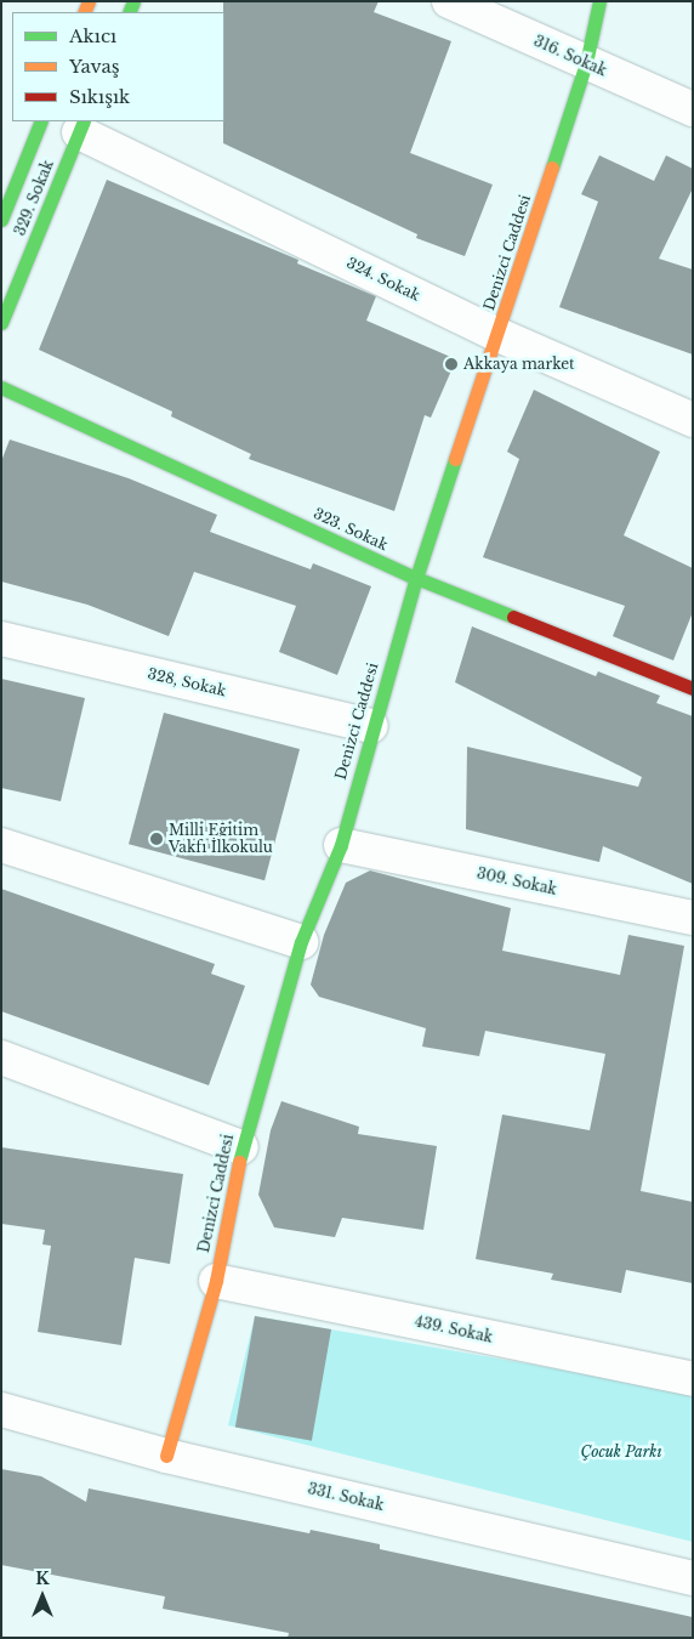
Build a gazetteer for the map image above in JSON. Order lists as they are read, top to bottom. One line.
{"streets":{"street":["316. Sokak","329. Sokak","Denizci Caddesi","324. Sokak","323. Sokak","328, Sokak","309. Sokak","439. Sokak","331. Sokak"]},"crossings":[["316. Sokak","Denizci Caddesi"],["329. Sokak","324. Sokak"],["Denizci Caddesi","324. Sokak"],["Denizci Caddesi","323. Sokak"],["Denizci Caddesi","328, Sokak"],["Denizci Caddesi","309. Sokak"],["Denizci Caddesi","439. Sokak"],["Denizci Caddesi","331. Sokak"]],"parks":["Çocuk Parkı"],"places":["Akkaya market","Milli Eğitim Vakfı İlkokulu"],"legend":["Akıcı","Yavaş","Sıkışık"],"north":"top"}
